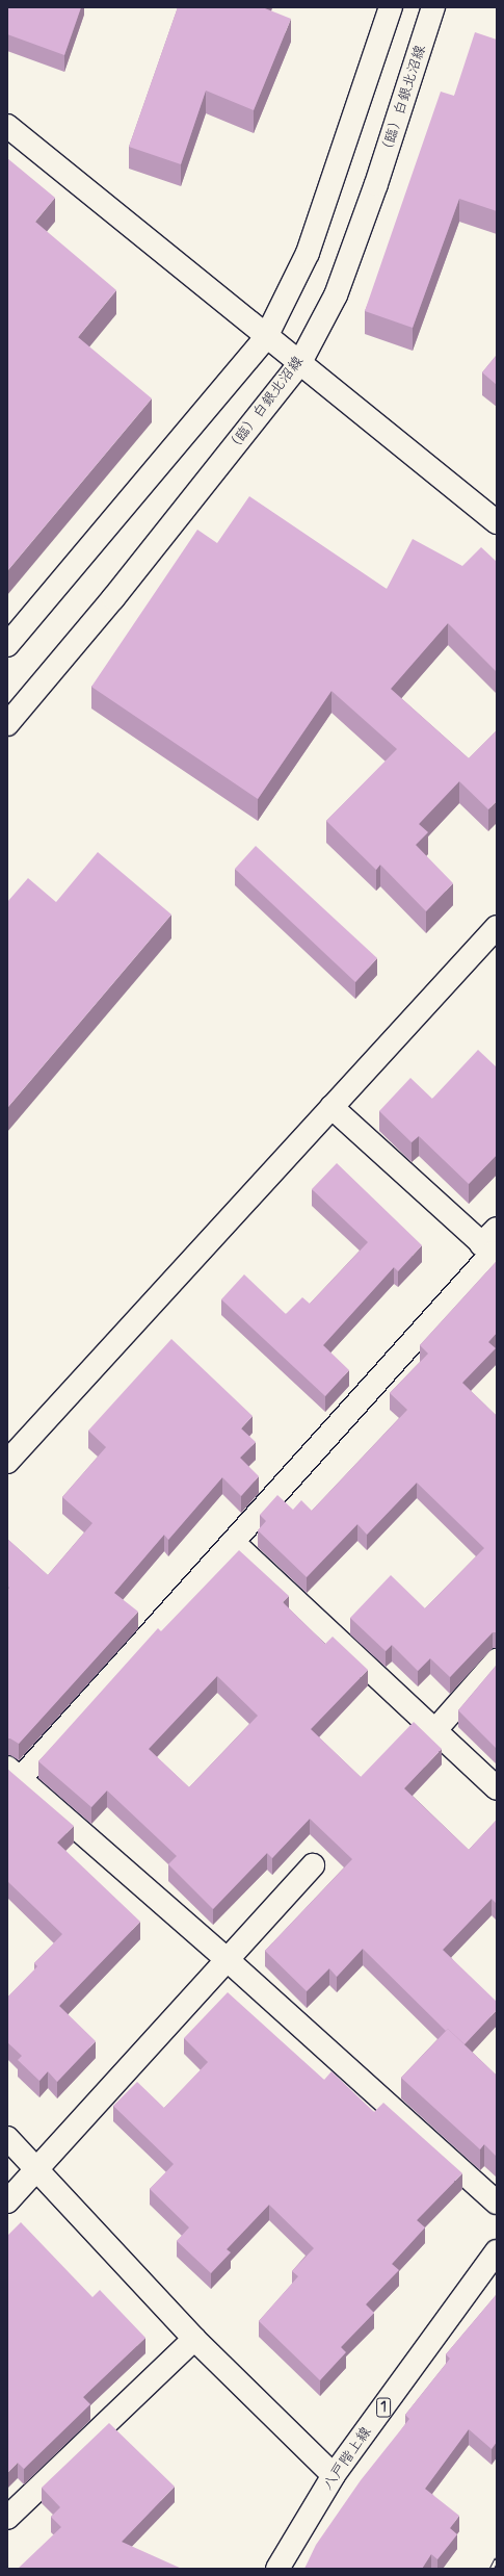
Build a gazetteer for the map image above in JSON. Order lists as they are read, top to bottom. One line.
{"streets":{"street":["（臨）白銀北沼線","1","八戸階上線"]}}
